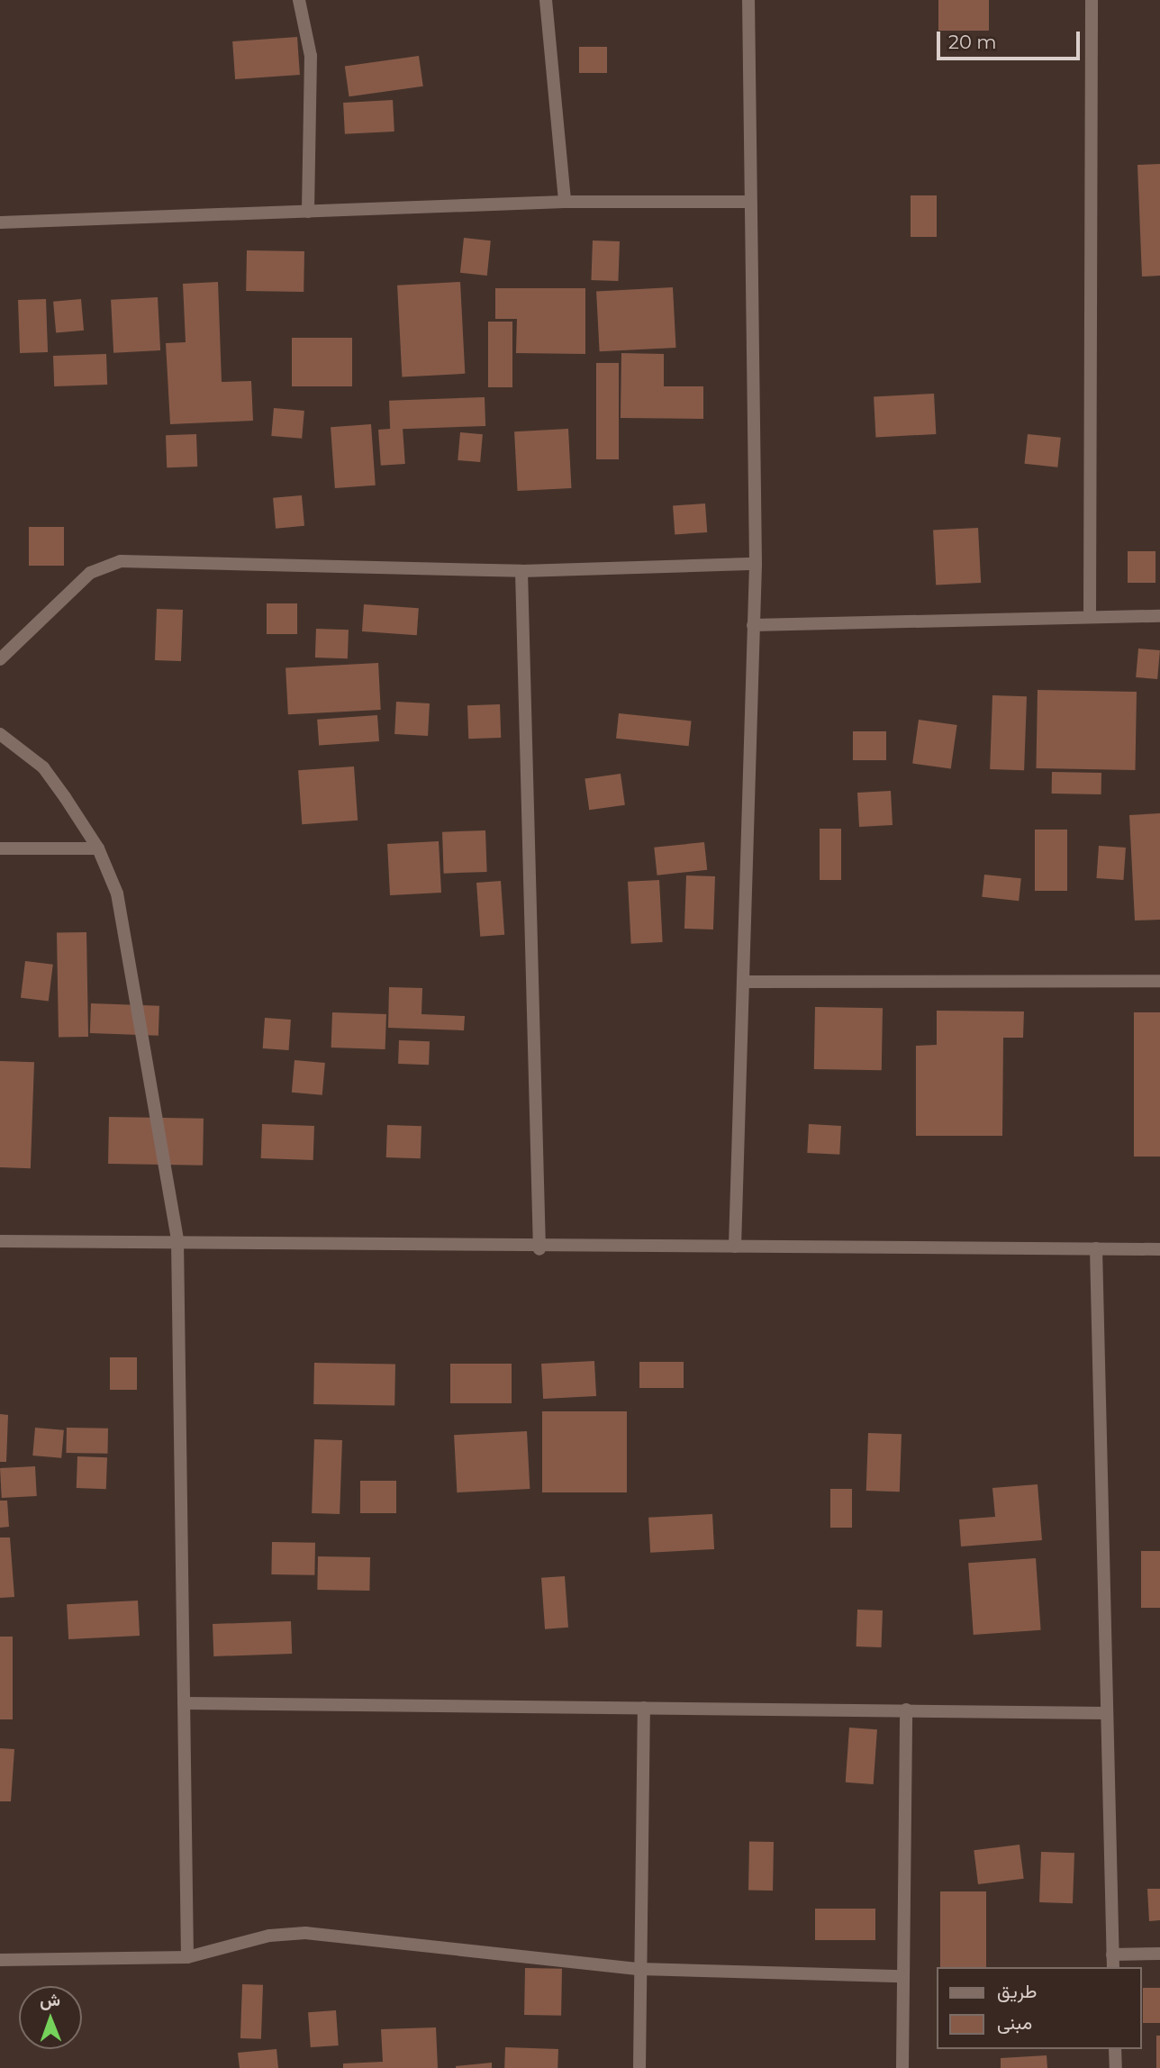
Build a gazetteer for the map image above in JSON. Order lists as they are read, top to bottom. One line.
{"legend":["طريق","مبنى"],"scale_bar":"20 m","north":"top"}
